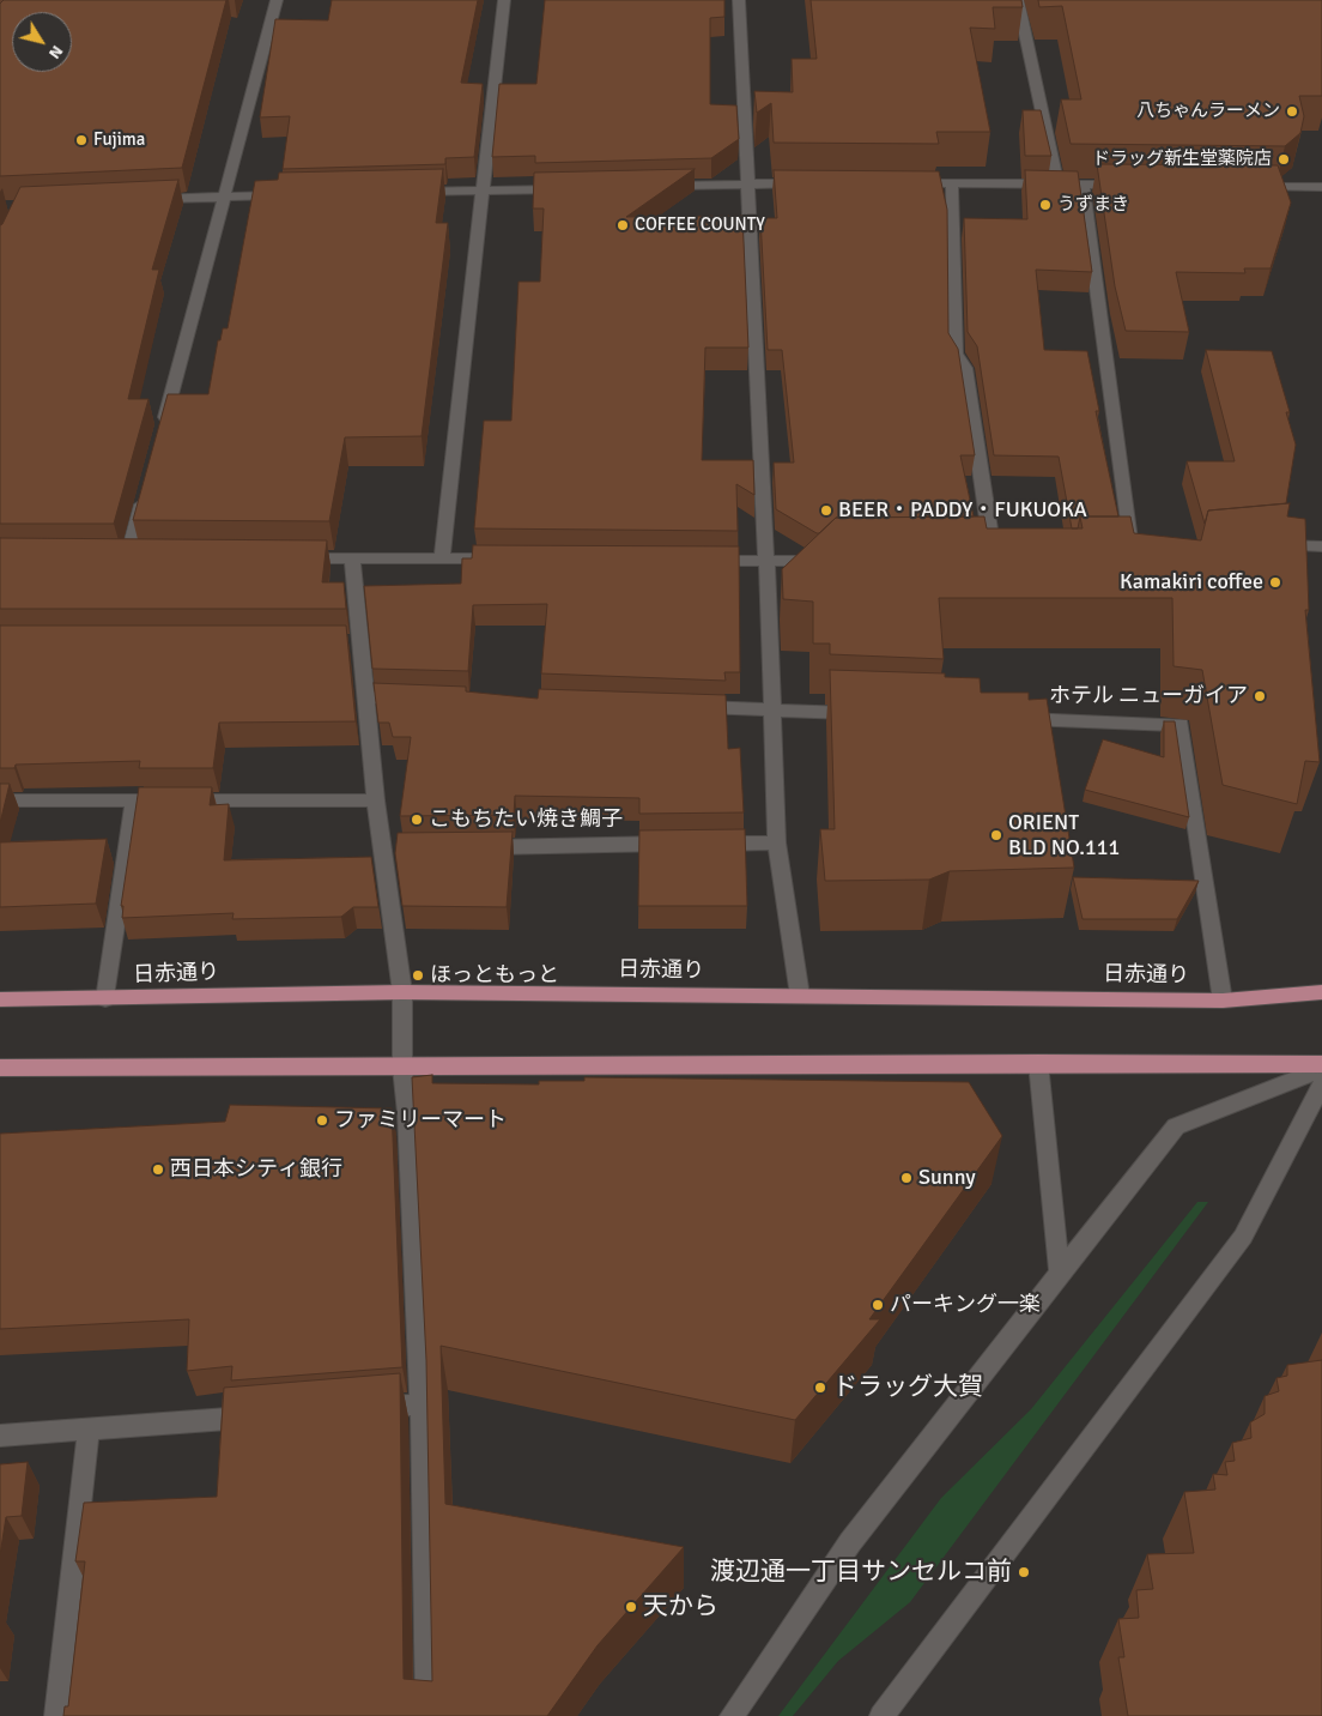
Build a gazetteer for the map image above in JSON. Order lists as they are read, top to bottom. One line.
{"streets":{"main road":["日赤通り"]},"places":["八ちゃんラーメン","Fujima","ドラッグ新生堂薬院店","うずまき","COFFEE COUNTY","BEER・PADDY・FUKUOKA","Kamakiri coffee","ホテル ニューガイア","こもちたい焼き鯛子","ORIENT BLD NO.111","ほっともっと","ファミリーマート","西日本シティ銀行","Sunny","パーキング一楽","ドラッグ大賀","渡辺通一丁目サンセルコ前","天から"],"north":"bottom right"}
